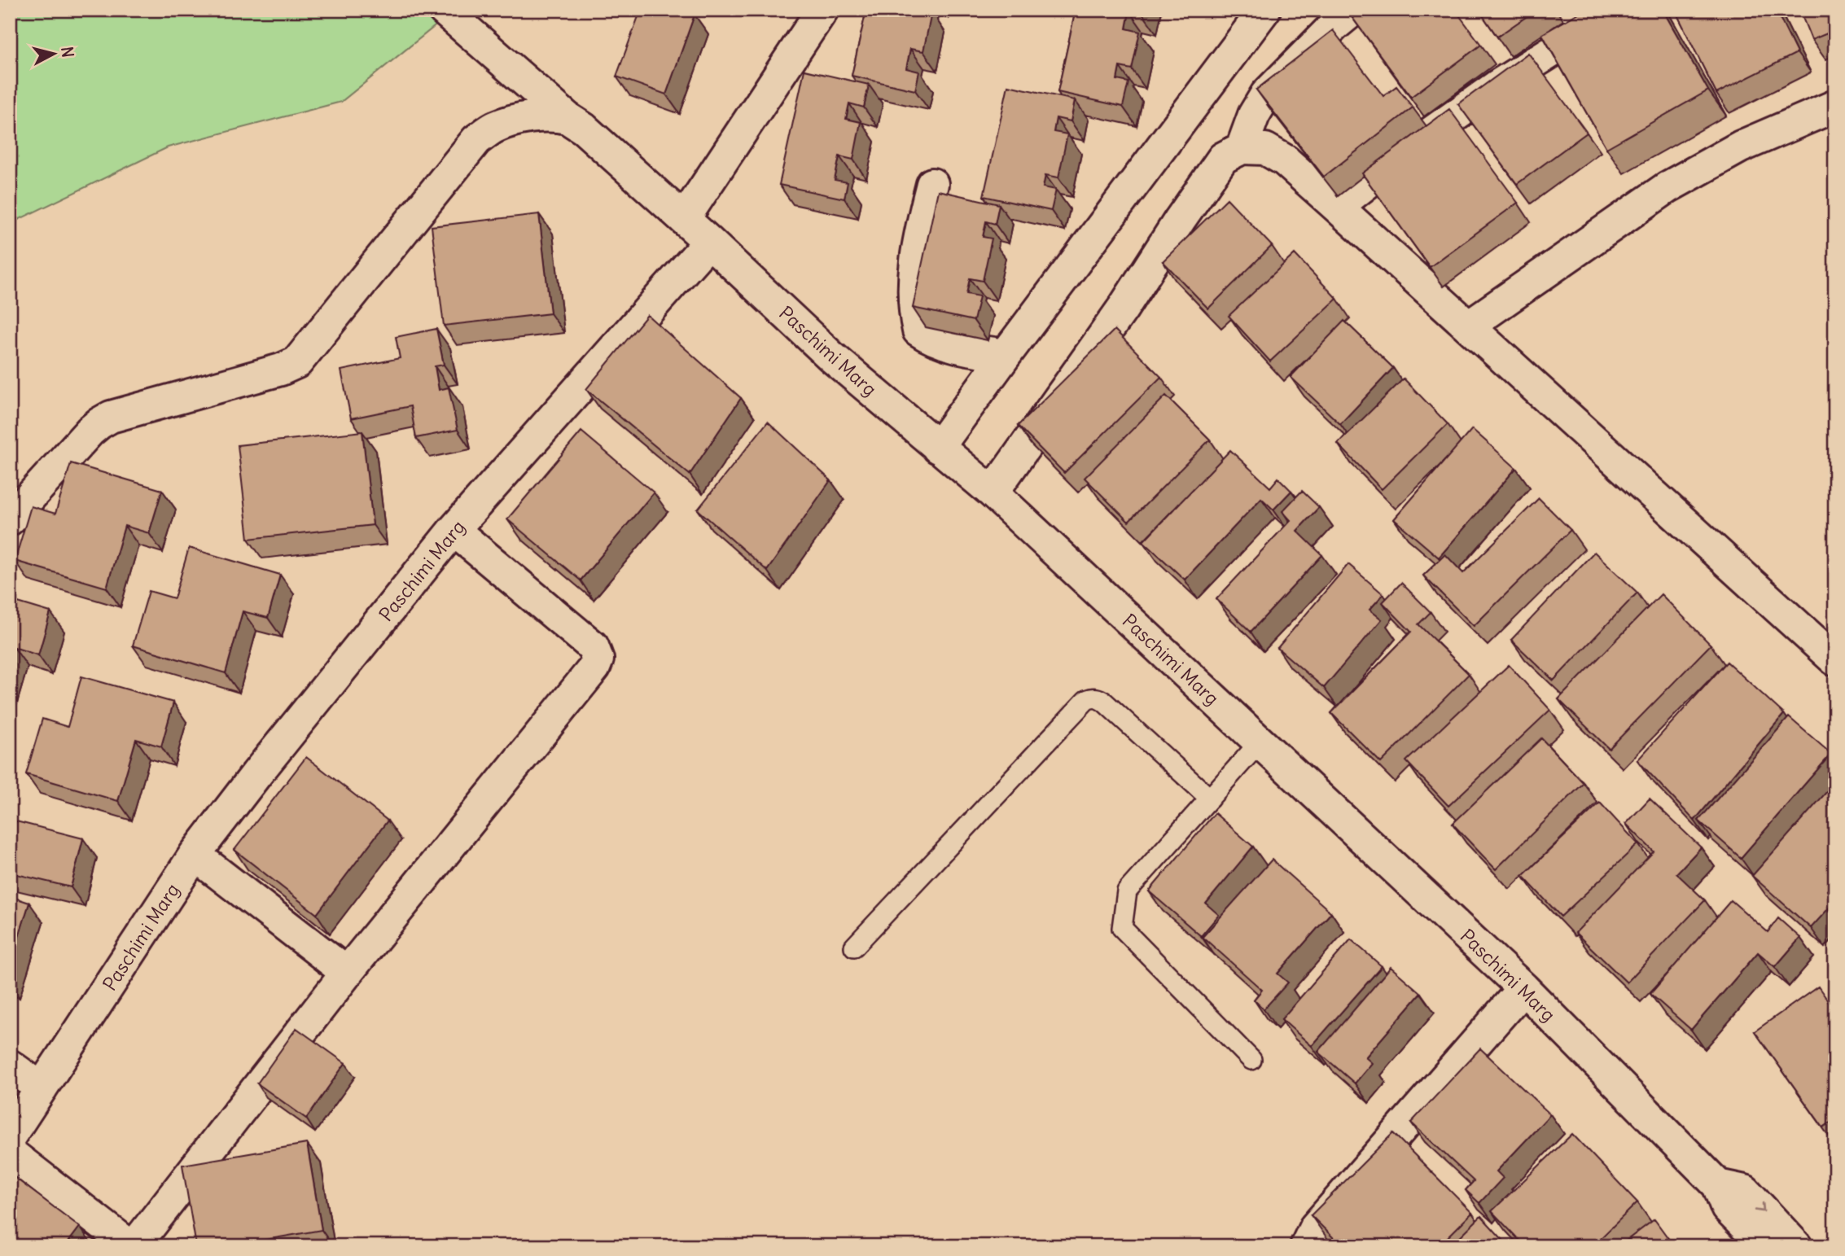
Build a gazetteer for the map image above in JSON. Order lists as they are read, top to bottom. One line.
{"streets":{"street":["Paschimi Marg"]},"north":"right"}
